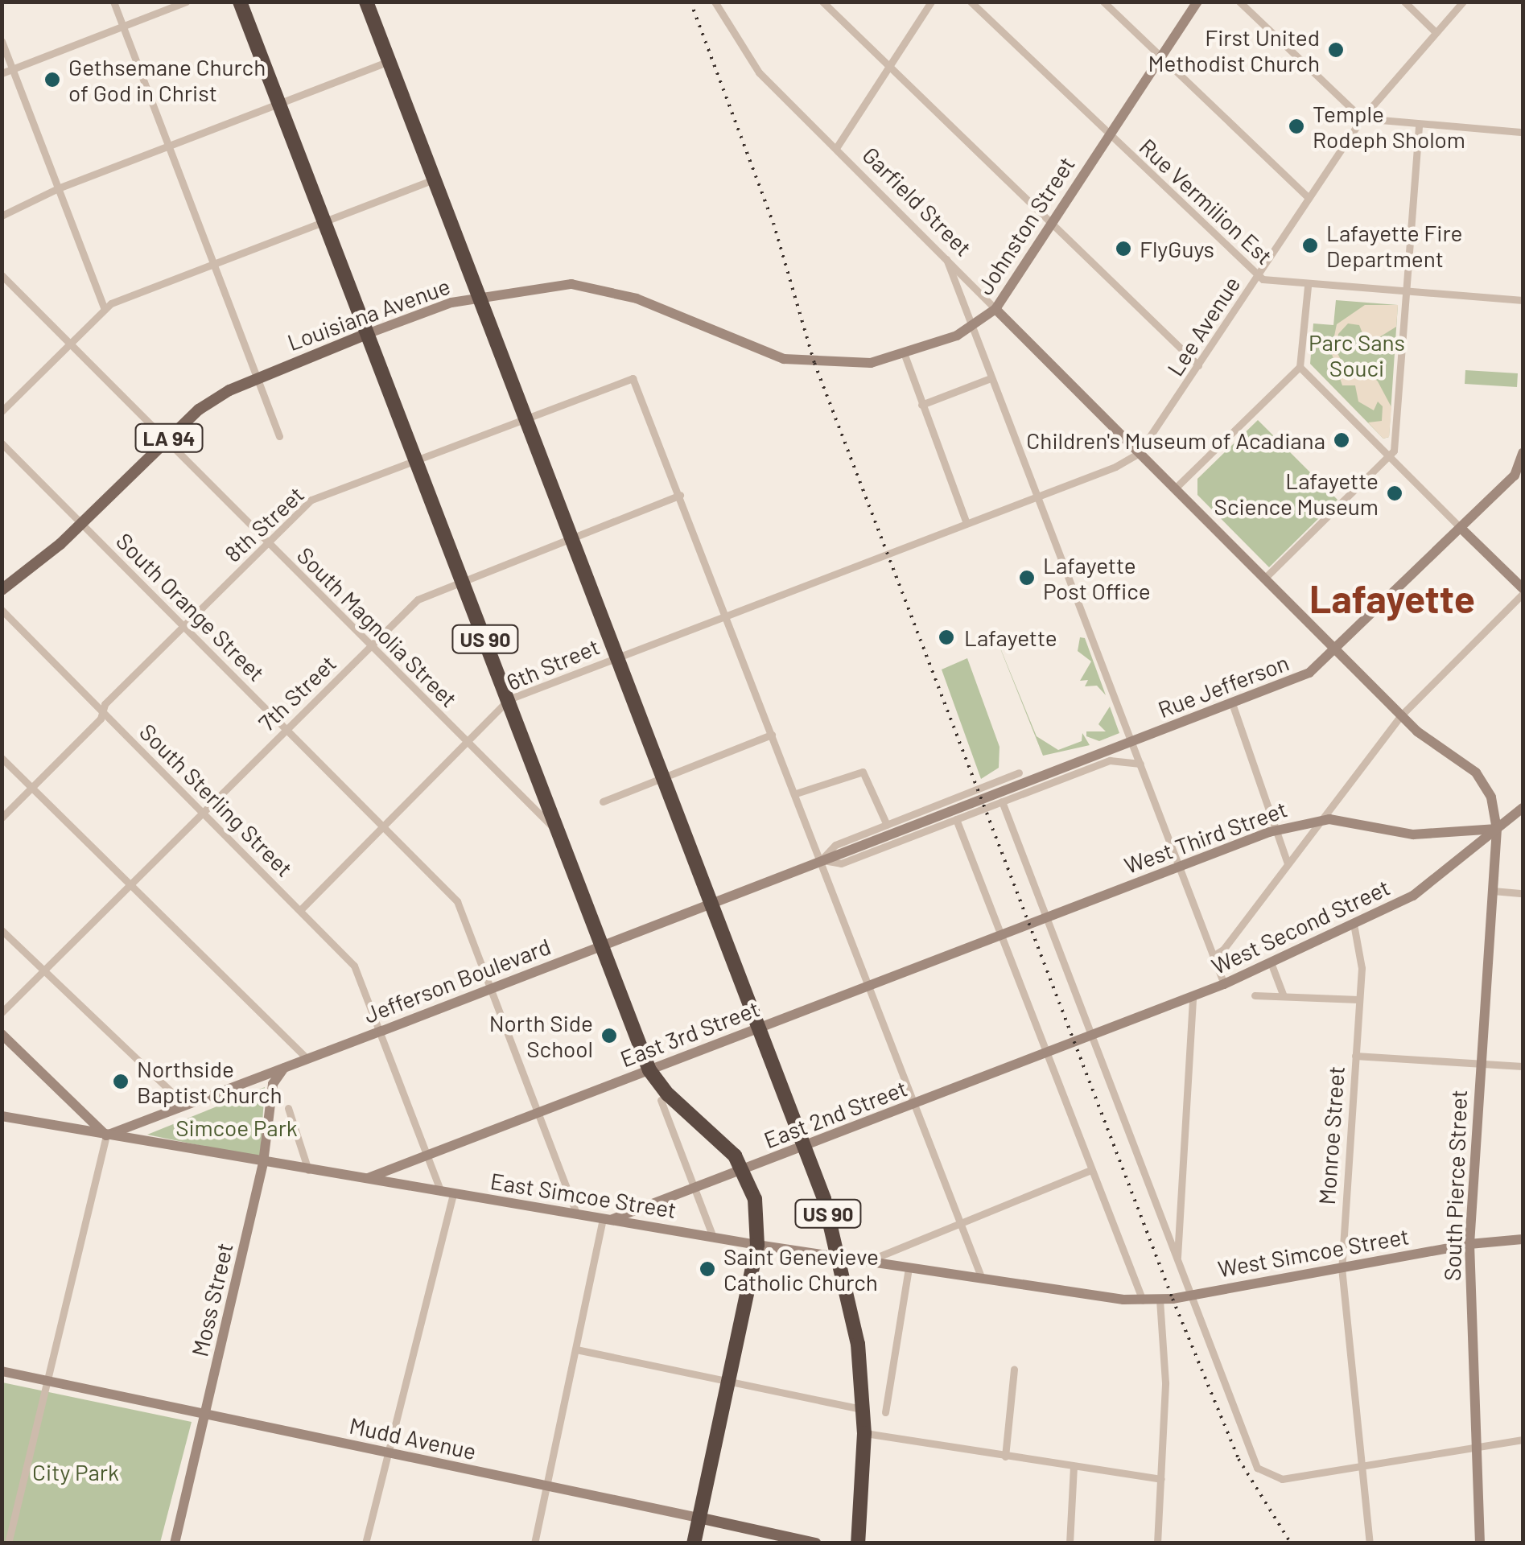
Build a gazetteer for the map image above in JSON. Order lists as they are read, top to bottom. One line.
{"streets":{"highway":["US 90"],"main road":["Louisiana Avenue","LA 94","Mudd Avenue"],"street":["Garfield Street","Rue Vermilion Est","Johnston Street","Lee Avenue","8th Street","South Orange Street","South Magnolia Street","6th Street","Rue Jefferson","7th Street","South Sterling Street","West Third Street","West Second Street","Jefferson Boulevard","East 3rd Street","East 2nd Street","Monroe Street","South Pierce Street","East Simcoe Street","West Simcoe Street","Moss Street"]},"crossings":[["Garfield Street","Johnston Street"],["Garfield Street","Lee Avenue"],["Garfield Street","Rue Jefferson"],["Garfield Street","West Third Street"],["Garfield Street","West Second Street"],["Garfield Street","South Pierce Street"],["Rue Vermilion Est","Johnston Street"],["Rue Vermilion Est","Lee Avenue"],["Johnston Street","Louisiana Avenue"],["Louisiana Avenue","South Orange Street"],["Louisiana Avenue","South Magnolia Street"],["Louisiana Avenue","US 90"],["8th Street","South Orange Street"],["8th Street","South Magnolia Street"],["8th Street","US 90"],["8th Street","7th Street"],["8th Street","South Sterling Street"],["South Orange Street","6th Street"],["South Orange Street","7th Street"],["South Orange Street","Jefferson Boulevard"],["South Orange Street","East 3rd Street"],["South Orange Street","East Simcoe Street"],["South Magnolia Street","US 90"],["South Magnolia Street","6th Street"],["South Magnolia Street","7th Street"],["US 90","6th Street"],["US 90","7th Street"],["US 90","Jefferson Boulevard"],["US 90","East 3rd Street"],["US 90","East 2nd Street"],["US 90","East Simcoe Street"],["US 90","Mudd Avenue"],["6th Street","South Sterling Street"],["Rue Jefferson","Jefferson Boulevard"],["7th Street","South Sterling Street"],["South Sterling Street","Jefferson Boulevard"],["South Sterling Street","East 3rd Street"],["South Sterling Street","East Simcoe Street"],["West Third Street","West Second Street"],["West Third Street","East 3rd Street"],["West Third Street","South Pierce Street"],["West Second Street","East 2nd Street"],["West Second Street","Monroe Street"],["West Second Street","South Pierce Street"],["Jefferson Boulevard","East Simcoe Street"],["Jefferson Boulevard","Moss Street"],["East 3rd Street","East Simcoe Street"],["East 2nd Street","East Simcoe Street"],["Monroe Street","West Simcoe Street"],["South Pierce Street","West Simcoe Street"],["East Simcoe Street","West Simcoe Street"],["East Simcoe Street","Moss Street"],["Moss Street","Mudd Avenue"]],"districts":["Lafayette"],"parks":["Parc Sans Souci","Simcoe Park","City Park"],"places":["First United Methodist Church","Gethsemane Church of God in Christ","Temple Rodeph Sholom","Lafayette Fire Department","FlyGuys","Children's Museum of Acadiana","Lafayette Science Museum","Lafayette Post Office","Lafayette","North Side School","Northside Baptist Church","Saint Genevieve Catholic Church"]}
